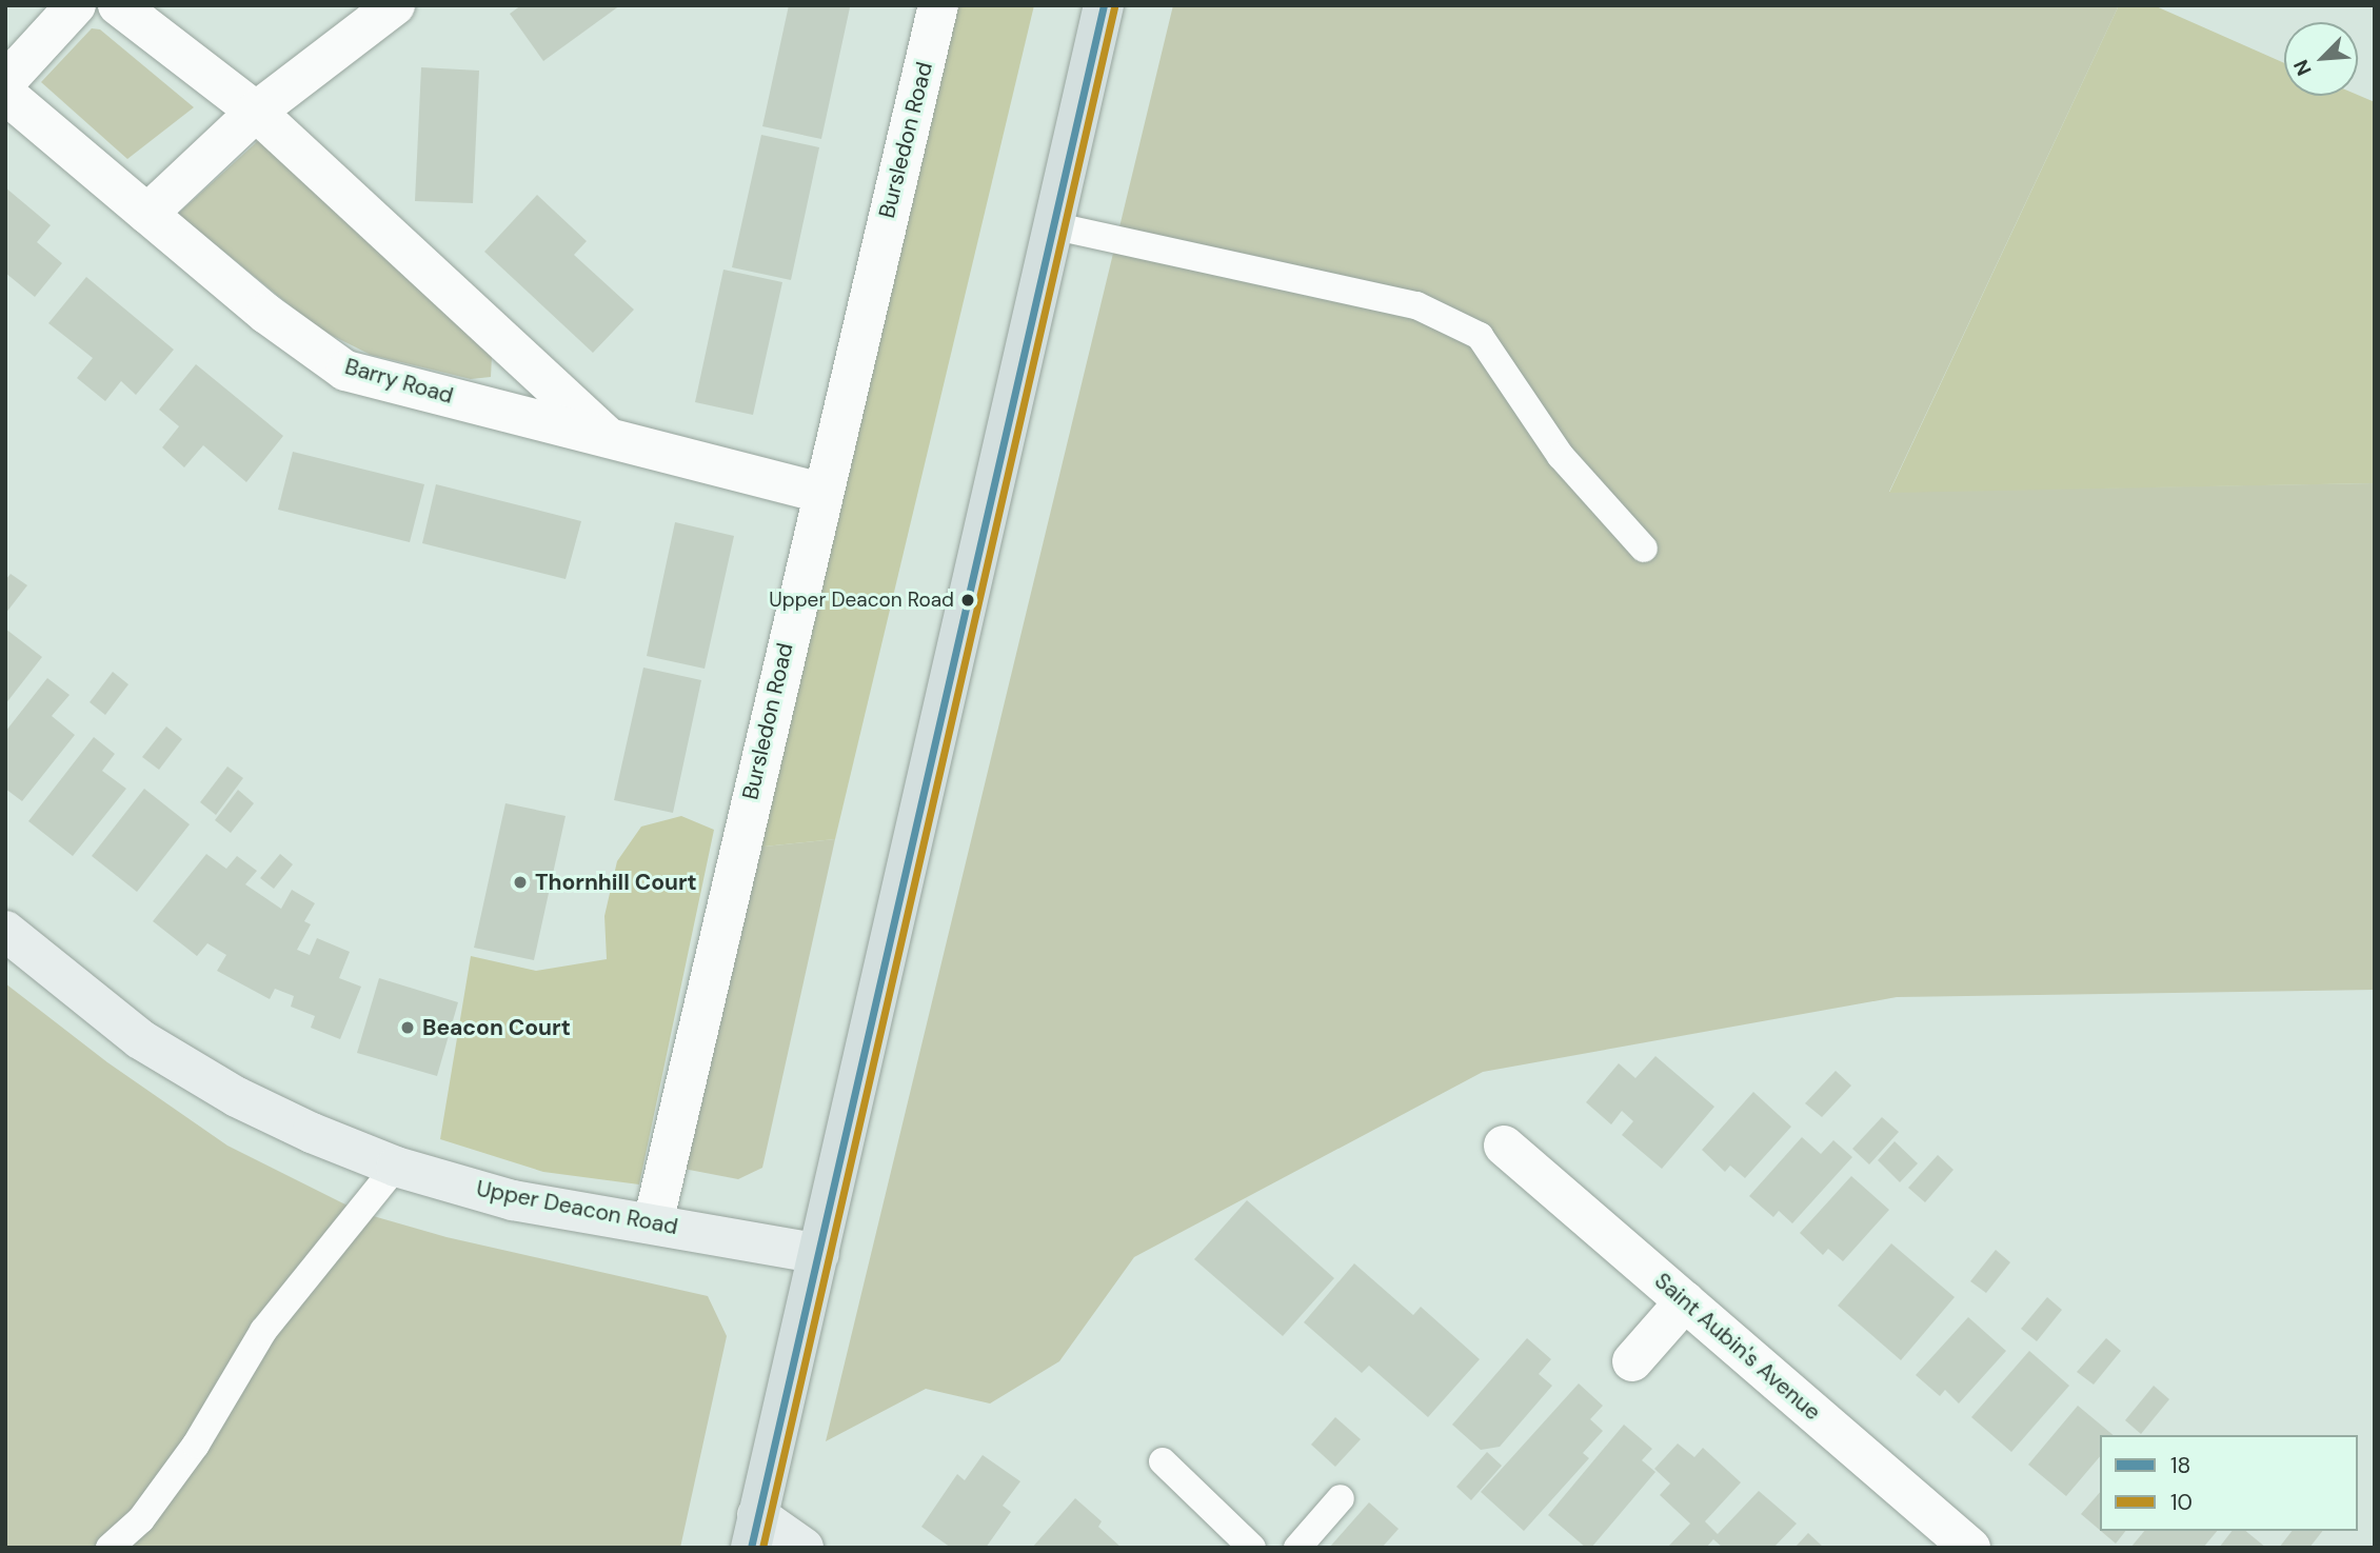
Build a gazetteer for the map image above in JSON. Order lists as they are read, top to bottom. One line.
{"streets":{"street":["Bursledon Road","Barry Road","Upper Deacon Road","Saint Aubin's Avenue"]},"crossings":[["Bursledon Road","Barry Road"],["Bursledon Road","Upper Deacon Road"]],"places":["Upper Deacon Road","Thornhill Court","Beacon Court"],"lines":["transit line 18","transit line 10"],"legend":["18","10"],"north":"bottom left"}
